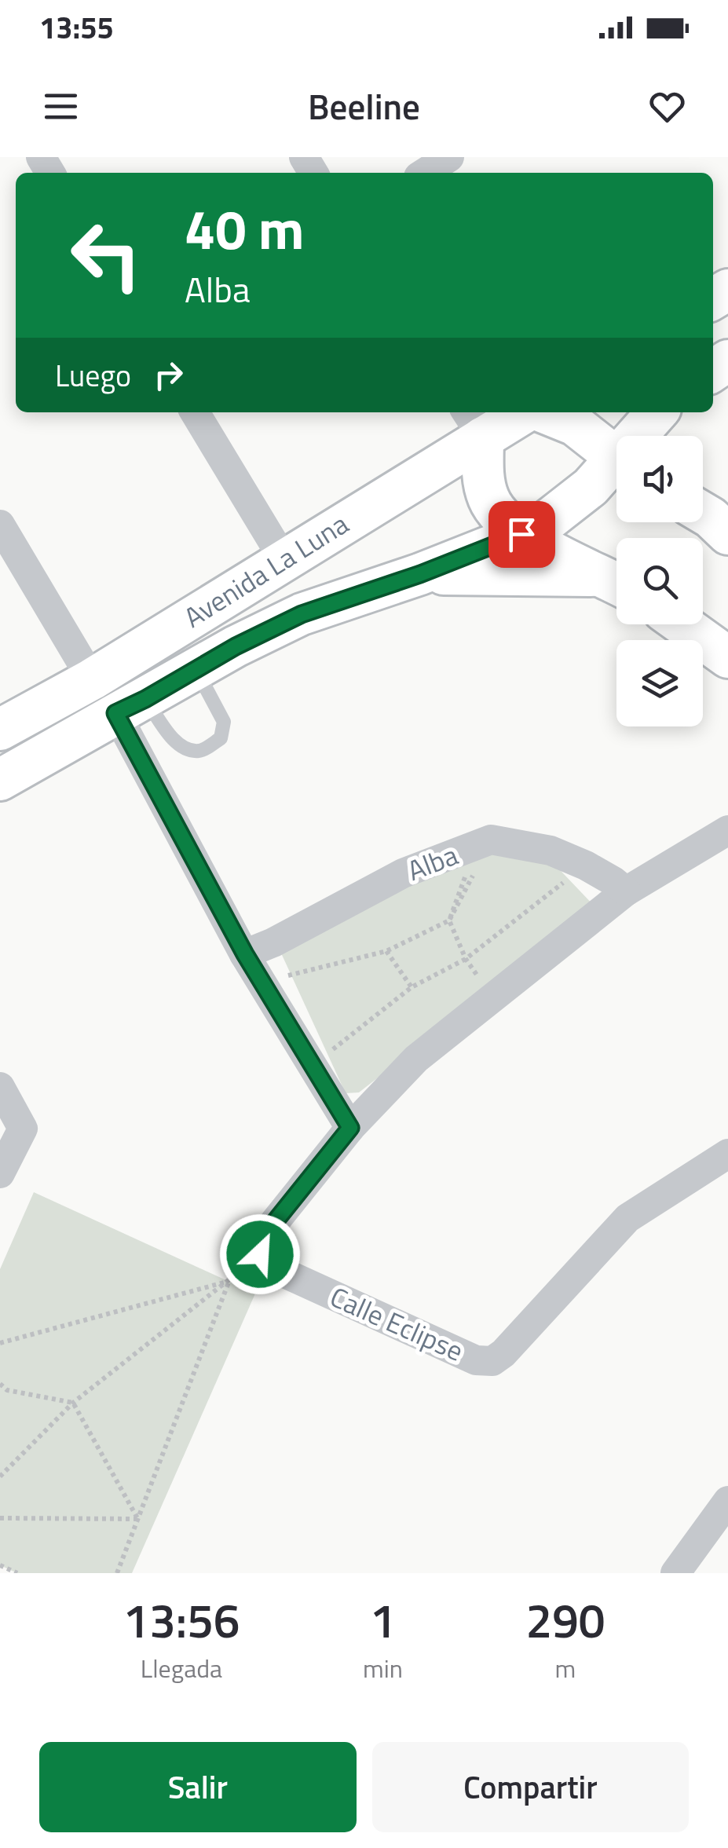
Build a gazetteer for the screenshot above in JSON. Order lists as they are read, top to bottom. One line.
{"streets":{"main road":["Avenida La Luna"],"street":["Alba","Calle Eclipse"]},"crossings":[["Alba","Calle Eclipse"]],"page":{"status":"13:55","header":"Beeline","turn":["40 m","Alba"],"then":"Luego","eta":["13:56","Llegada","1","min","290","m"],"buttons":["Salir","Compartir"]}}
